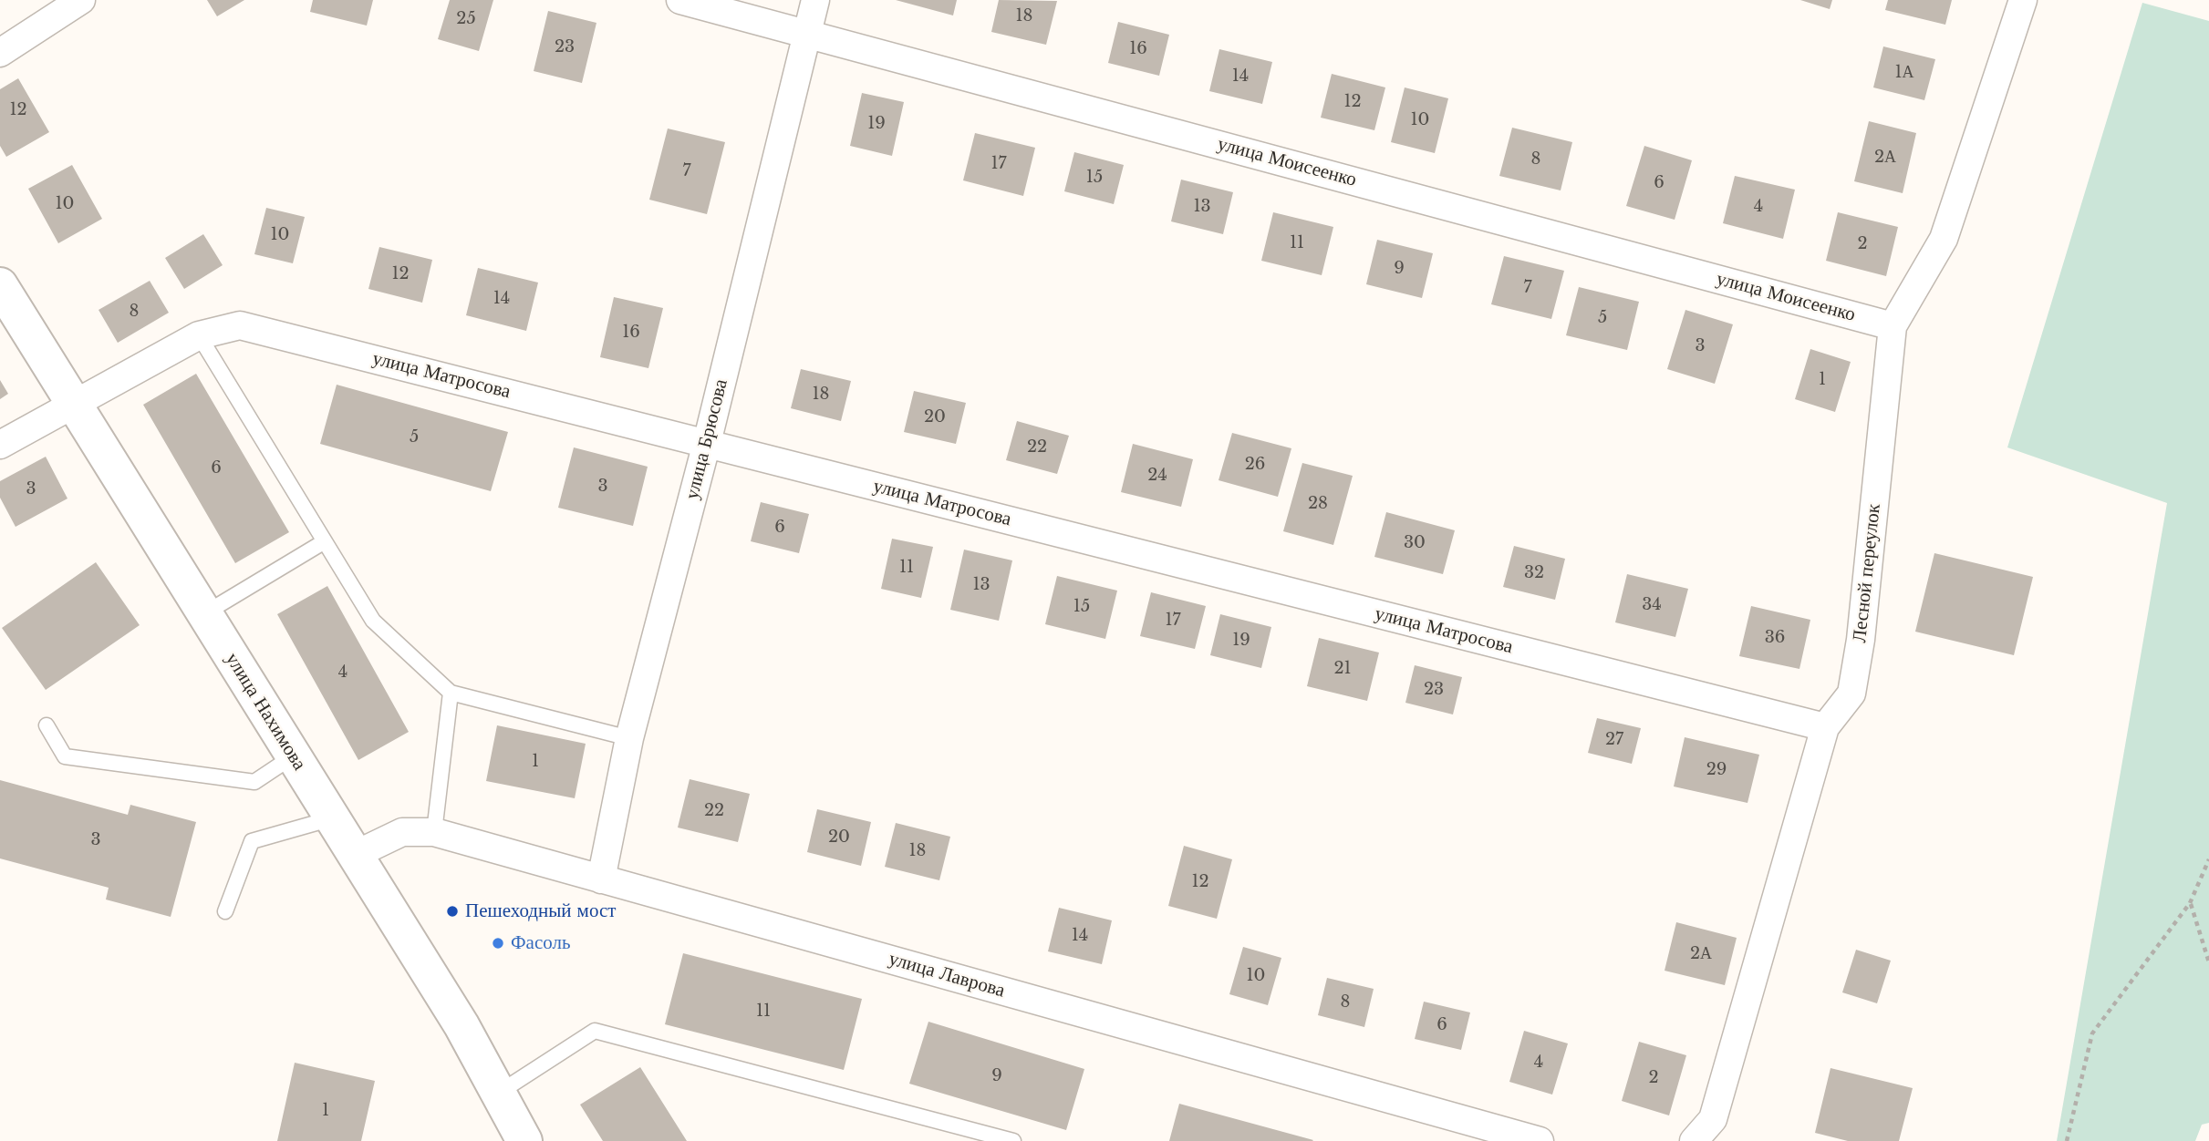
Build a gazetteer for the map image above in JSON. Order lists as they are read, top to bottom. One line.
{"streets":{"street":["улица Моисеенко","улица Матросова","улица Брюсова","Лесной переулок","улица Нахимова","улица Лаврова"]},"crossings":[["улица Моисеенко","улица Брюсова"],["улица Моисеенко","Лесной переулок"],["улица Матросова","улица Брюсова"],["улица Матросова","Лесной переулок"],["улица Матросова","улица Нахимова"],["улица Брюсова","улица Лаврова"],["улица Нахимова","улица Лаврова"]],"places":["Пешеходный мост","Фасоль"],"house_numbers":["18","25","23","16","1А","14","12","12","10","19","2А","8","17","7","15","6","10","13","4","10","11","2","9","12","7","14","8","5","16","3","1","18","20","5","22","26","6","24","3","3","28","6","30","11","32","13","34","15","17","36","19","21","4","23","27","1","29","22","20","3","18","12","14","2А","10","8","11","6","4","9","2","1"]}
